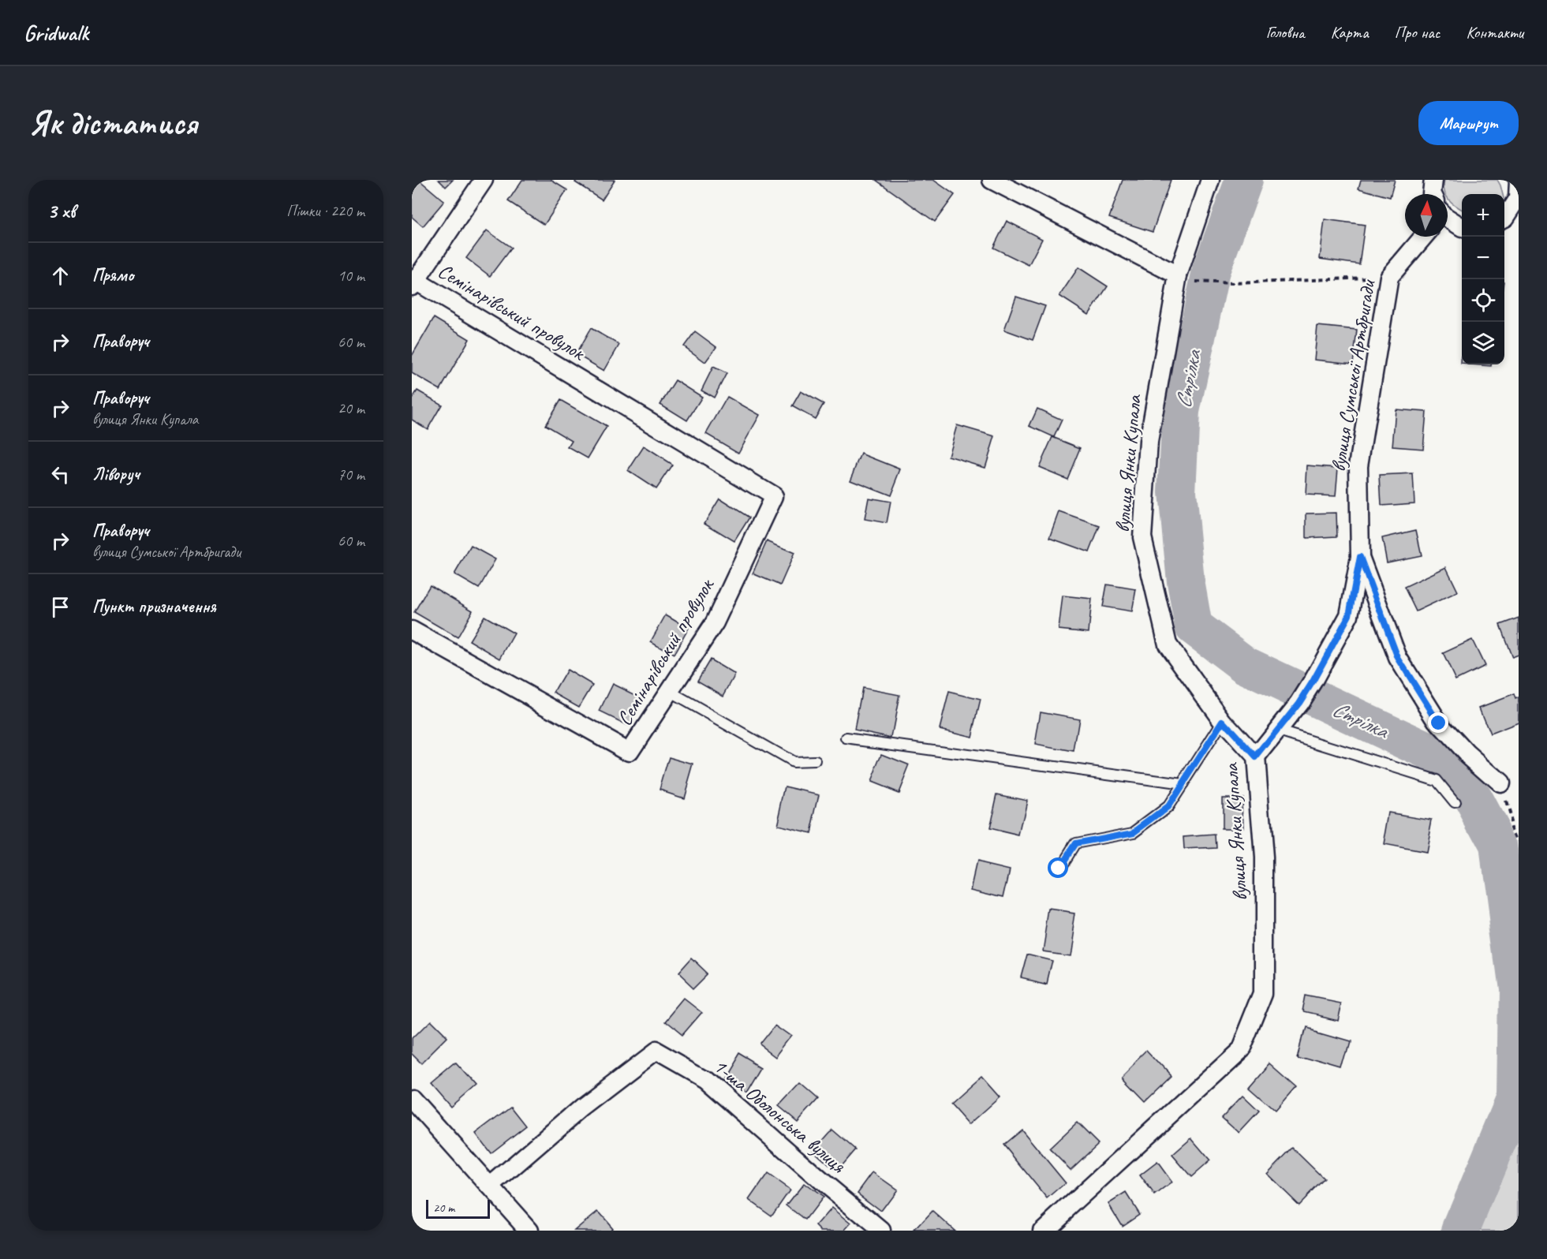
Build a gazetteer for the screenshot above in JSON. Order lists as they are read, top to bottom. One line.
{"streets":{"street":["Семінарівський провулок","вулиця Сумської Артбригади","вулиця Янки Купала","1-ша Оболонська вулиця"]},"water":["Стрілка"],"scale_bar":"20 m","north":"top","page":{"header":"Gridwalk","nav":["Головна","Карта","Про нас","Контакти"],"buttons":"Маршрут","title":"Як дістатися","heading":["3 хв","Пішки · 220 m"],"map_buttons":["+","−"],"list":[["Прямо","10 m"],["Праворуч","60 m"],["Праворуч","вулиця Янки Купала","20 m"],["Ліворуч","70 m"],["Праворуч","вулиця Сумської Артбригади","60 m"],"Пункт призначення"],"scale":"20 m"}}
